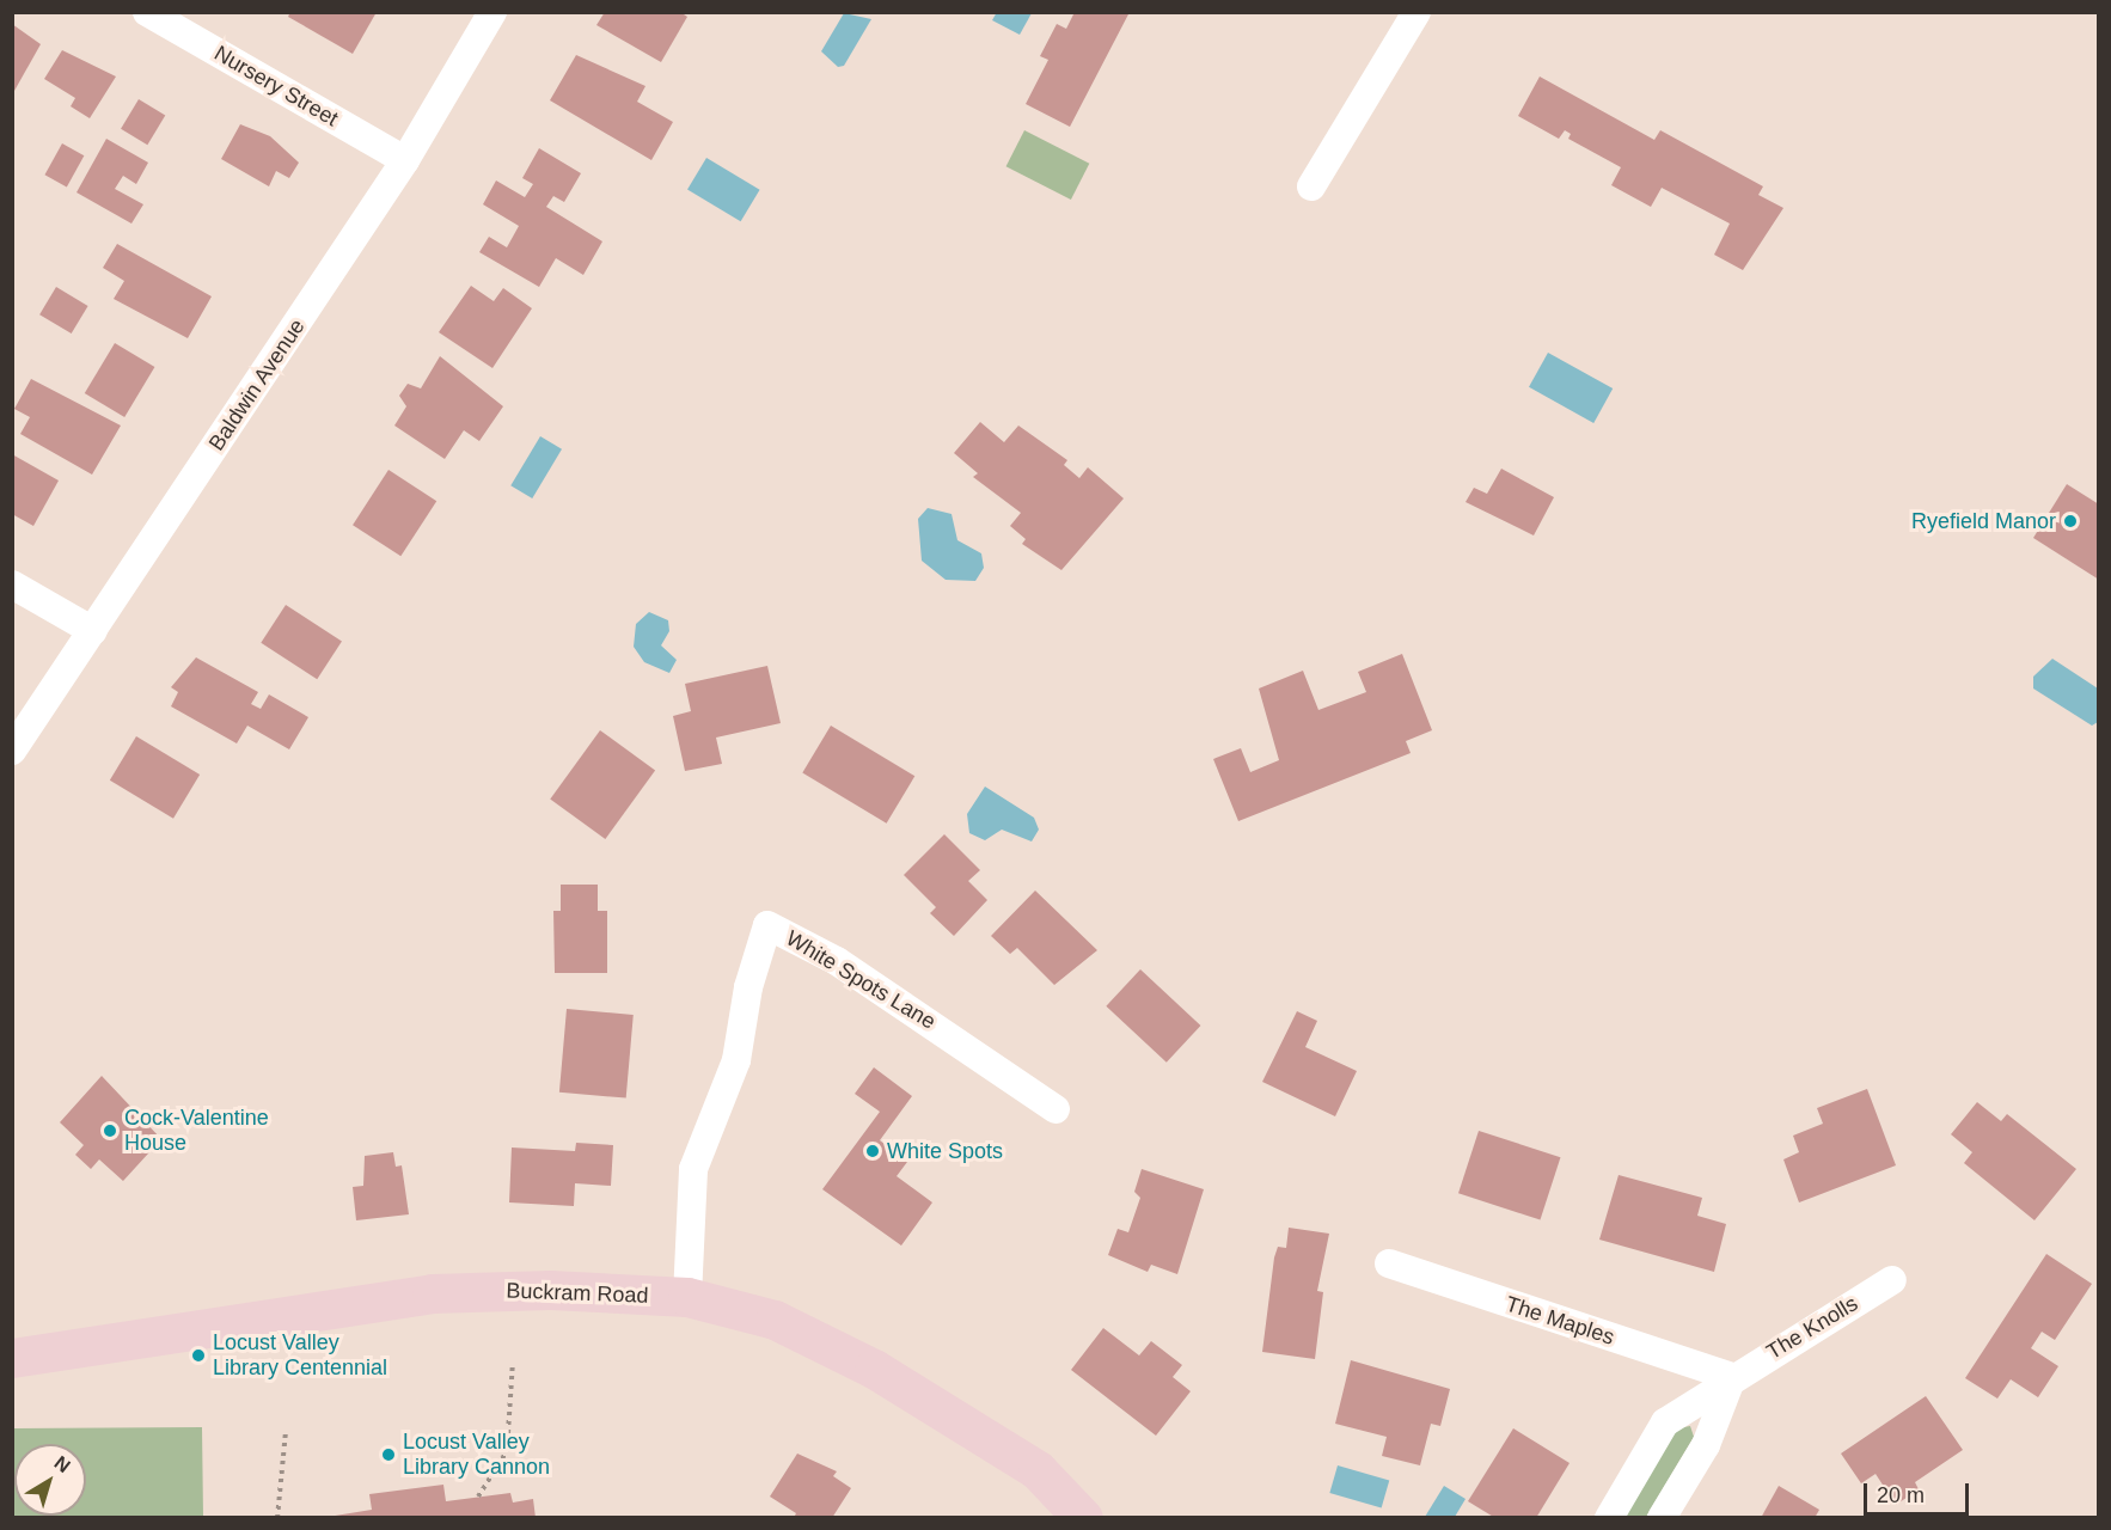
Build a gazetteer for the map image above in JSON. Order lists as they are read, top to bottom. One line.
{"streets":{"main road":["Buckram Road"],"street":["Nursery Street","Baldwin Avenue","White Spots Lane","The Maples","The Knolls"]},"crossings":[["Nursery Street","Baldwin Avenue"],["White Spots Lane","Buckram Road"],["The Maples","The Knolls"]],"places":["Ryefield Manor","Cock-Valentine House","White Spots","Locust Valley Library Centennial","Locust Valley Library Cannon"],"scale_bar":"20 m","north":"top right"}
